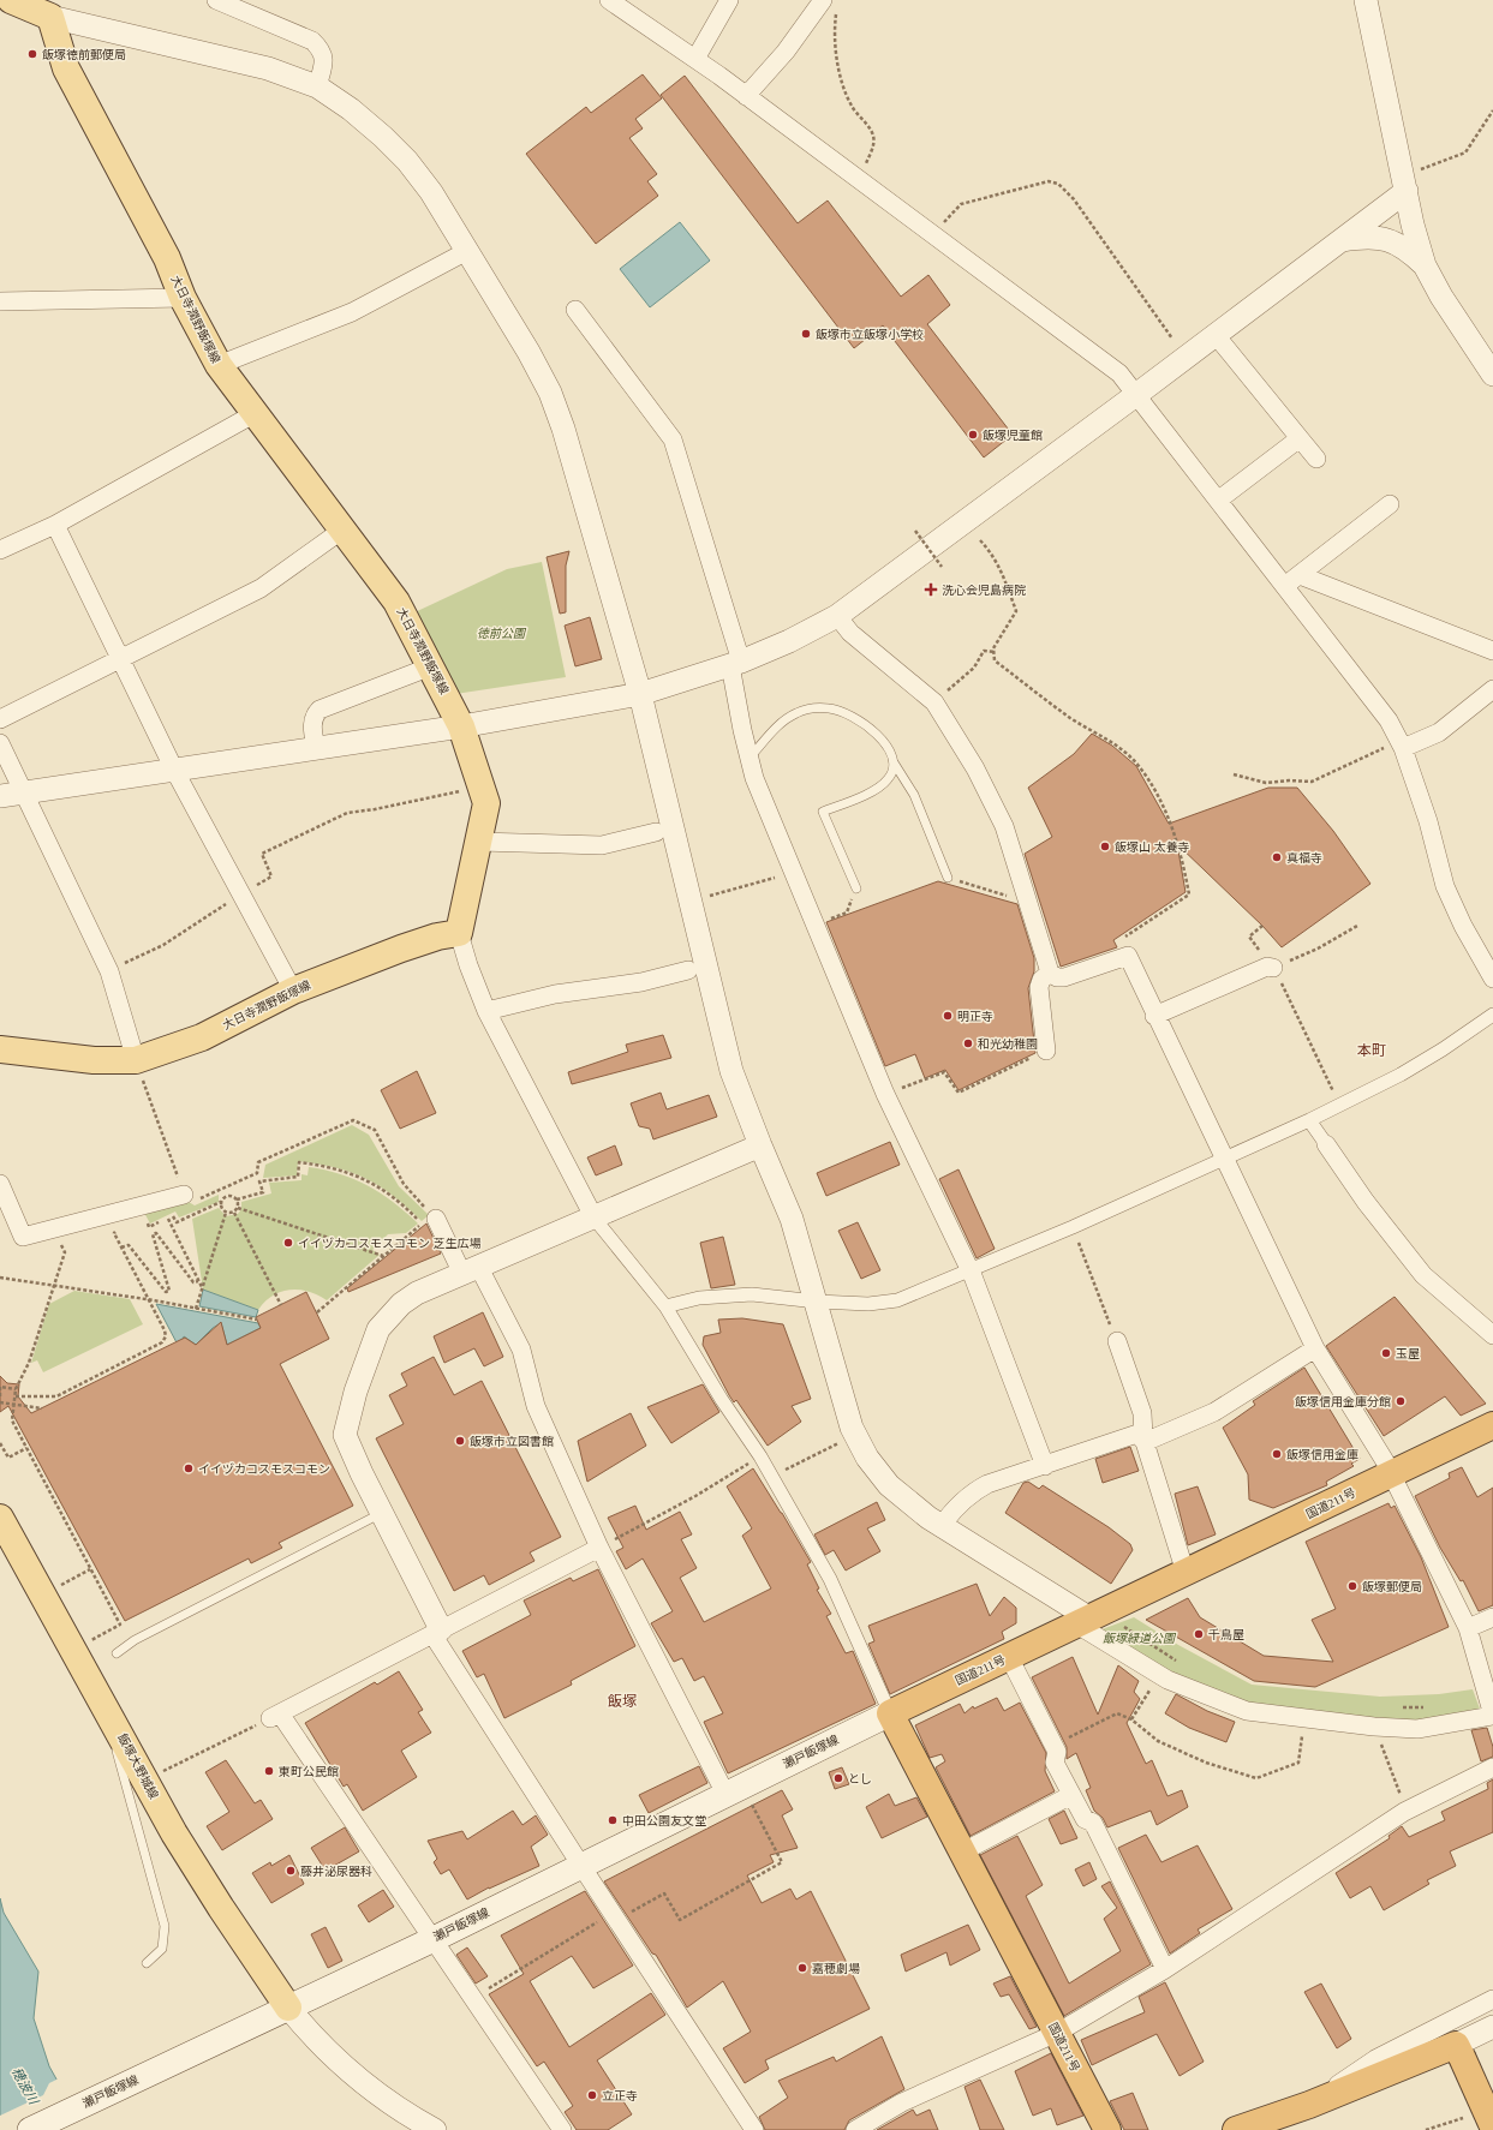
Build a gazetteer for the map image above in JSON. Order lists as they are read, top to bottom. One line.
{"streets":{"highway":["国道211号"],"main road":["大日寺潤野飯塚線","瀬戸飯塚線","飯塚大野城線"]},"crossings":[["国道211号","瀬戸飯塚線"],["瀬戸飯塚線","飯塚大野城線"]],"districts":["本町","飯塚"],"water":["穂波川"],"parks":["徳前公園","飯塚緑道公園"],"places":{"other":["飯塚徳前郵便局","飯塚市立飯塚小学校","飯塚児童館","飯塚山 太養寺","真福寺","明正寺","和光幼稚園","イイヅカコスモスコモン 芝生広場","玉屋","飯塚信用金庫分館","飯塚市立図書館","飯塚信用金庫","イイヅカコスモスコモン","飯塚郵便局","千鳥屋","東町公民館","とし","中田公園友文堂","藤井泌尿器科","嘉穂劇場","立正寺"],"health":["洗心会児島病院"]}}
